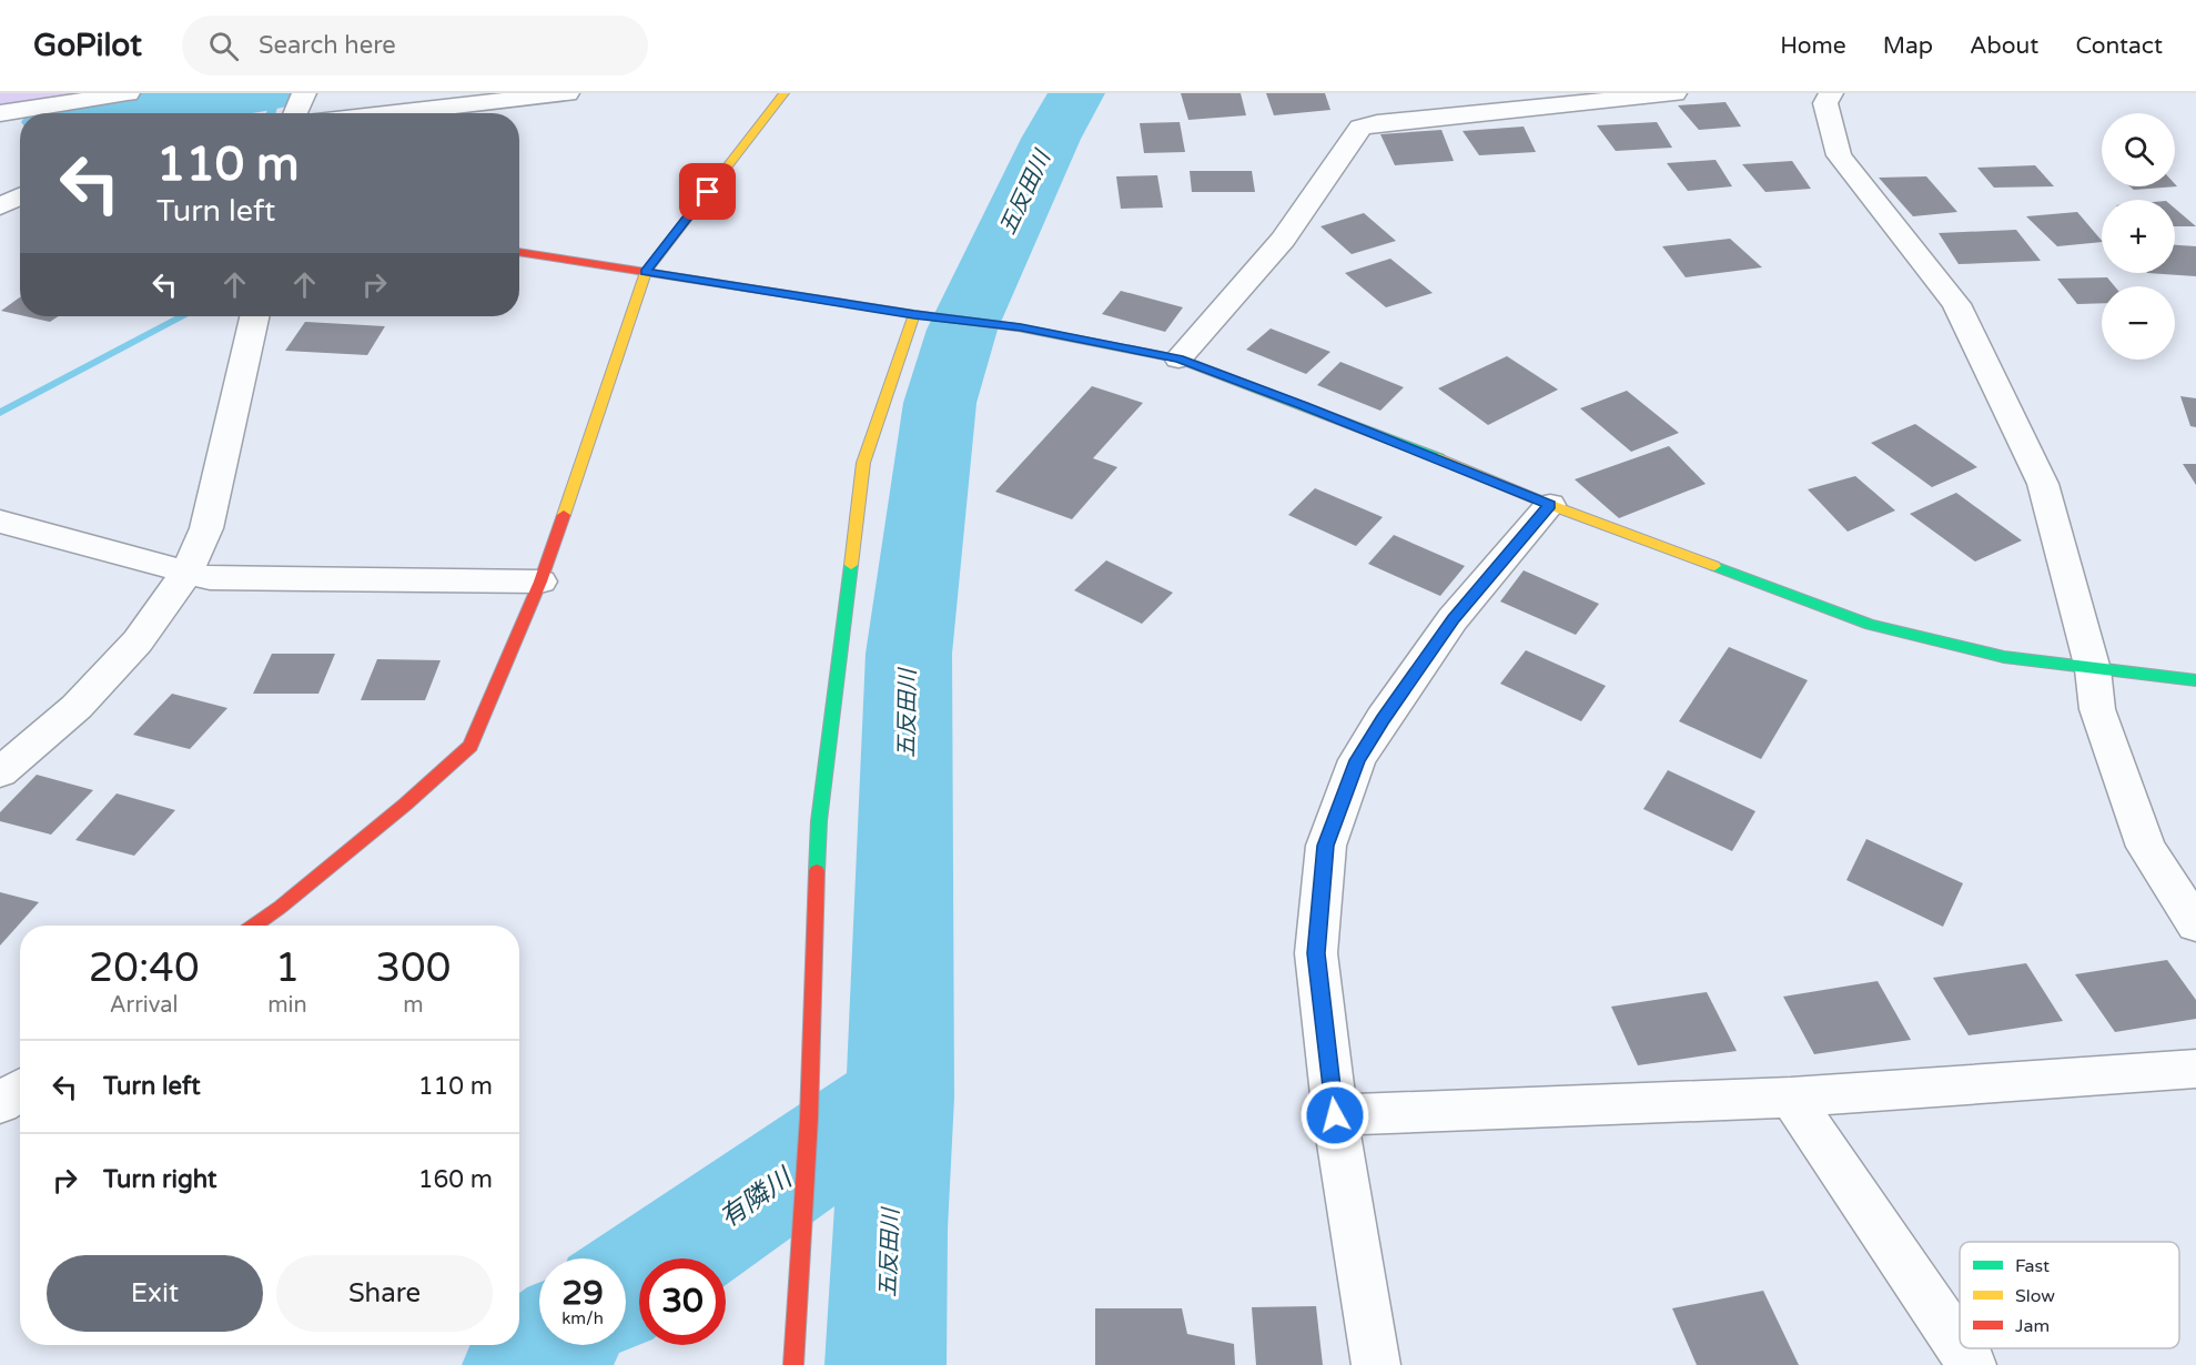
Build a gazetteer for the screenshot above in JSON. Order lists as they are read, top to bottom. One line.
{"water":["五反田川","有隣川"],"legend":["Fast","Slow","Jam"],"page":{"header":"GoPilot","search":"Search here","nav":["Home","Map","About","Contact"],"map_buttons":["+","−"],"turn":["110 m","Turn left"],"eta":["20:40","Arrival","1","min","300","m"],"list":[{"name":"Turn left","value":"110 m"},{"name":"Turn right","value":"160 m"}],"buttons":["Exit","Share"],"speed":"29 km/h","limit":"30"}}
